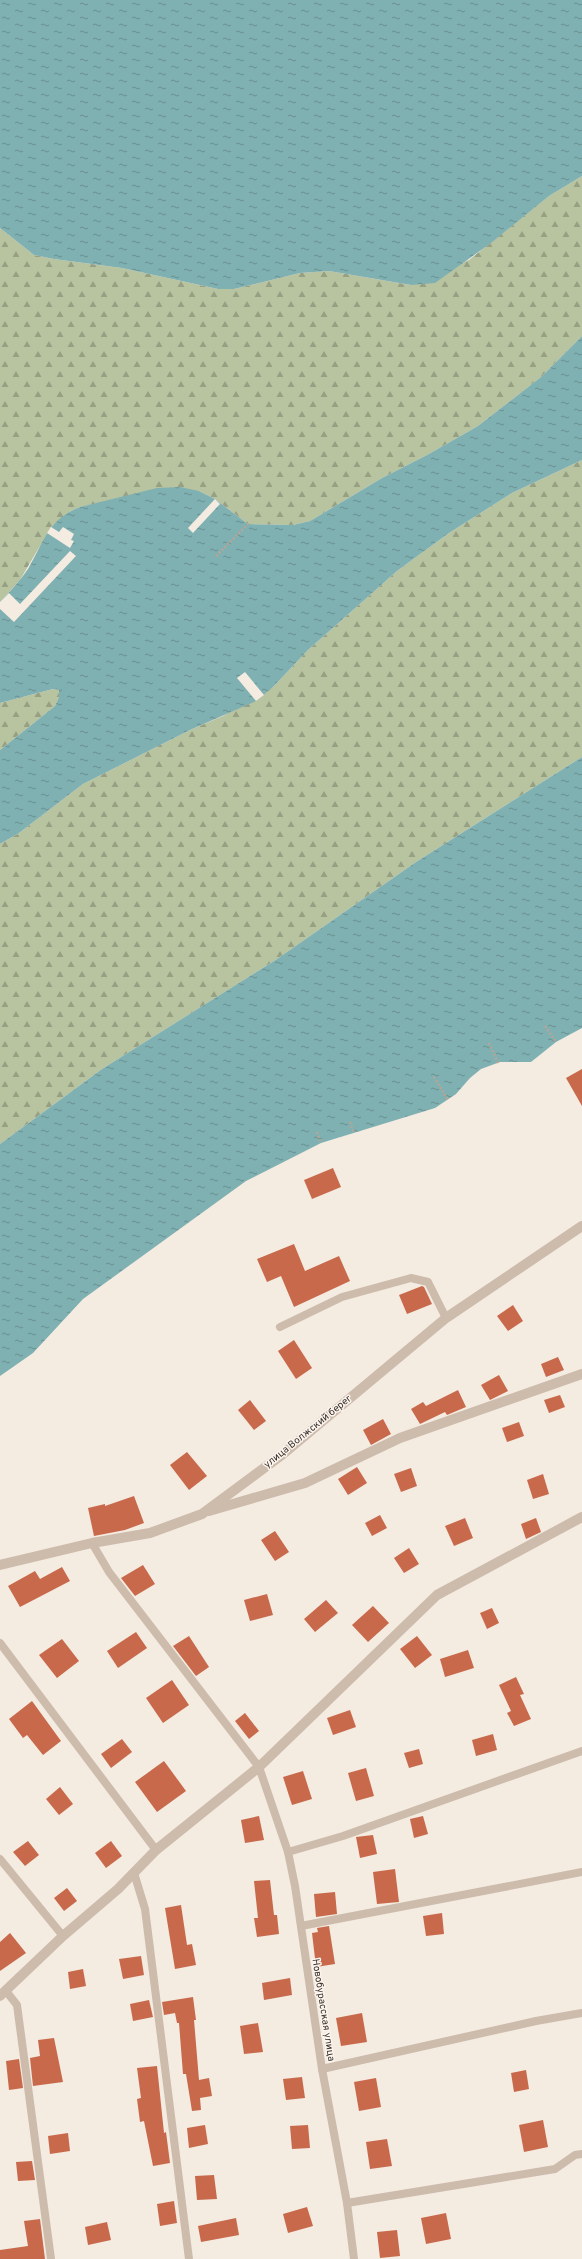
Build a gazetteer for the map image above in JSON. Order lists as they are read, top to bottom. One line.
{"streets":{"street":["улица Волжский берег"],"lane":["Новобурасская улица"]},"crossings":[["улица Волжский берег","Новобурасская улица"]]}
